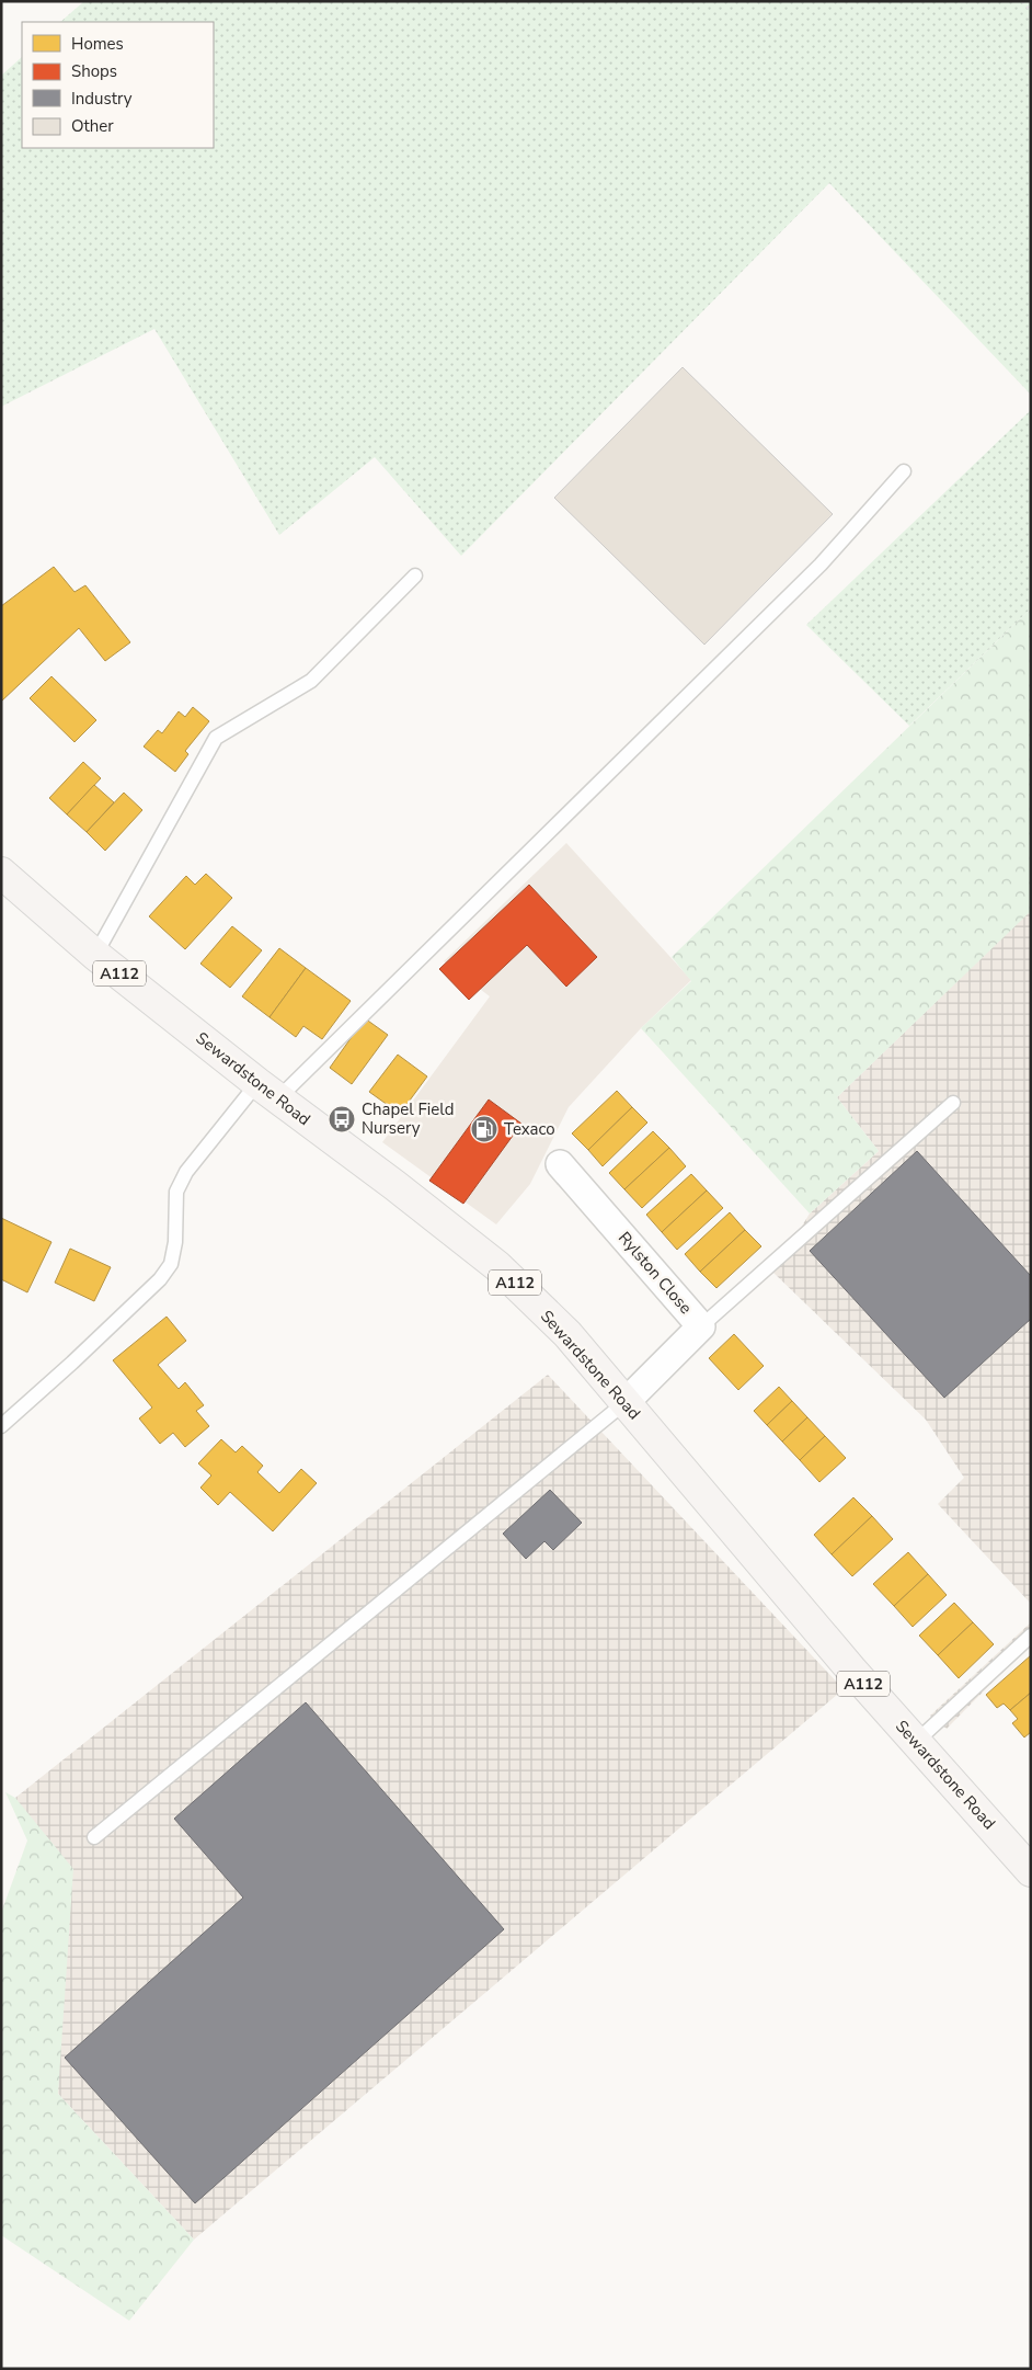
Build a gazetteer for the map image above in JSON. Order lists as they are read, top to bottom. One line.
{"streets":{"main road":["A112","Sewardstone Road"],"street":["Rylston Close"]},"crossings":[["Sewardstone Road","Rylston Close"]],"places":{"bus stop":["Chapel Field Nursery"],"fuel station":["Texaco"]},"legend":["Homes","Shops","Industry","Other"]}
